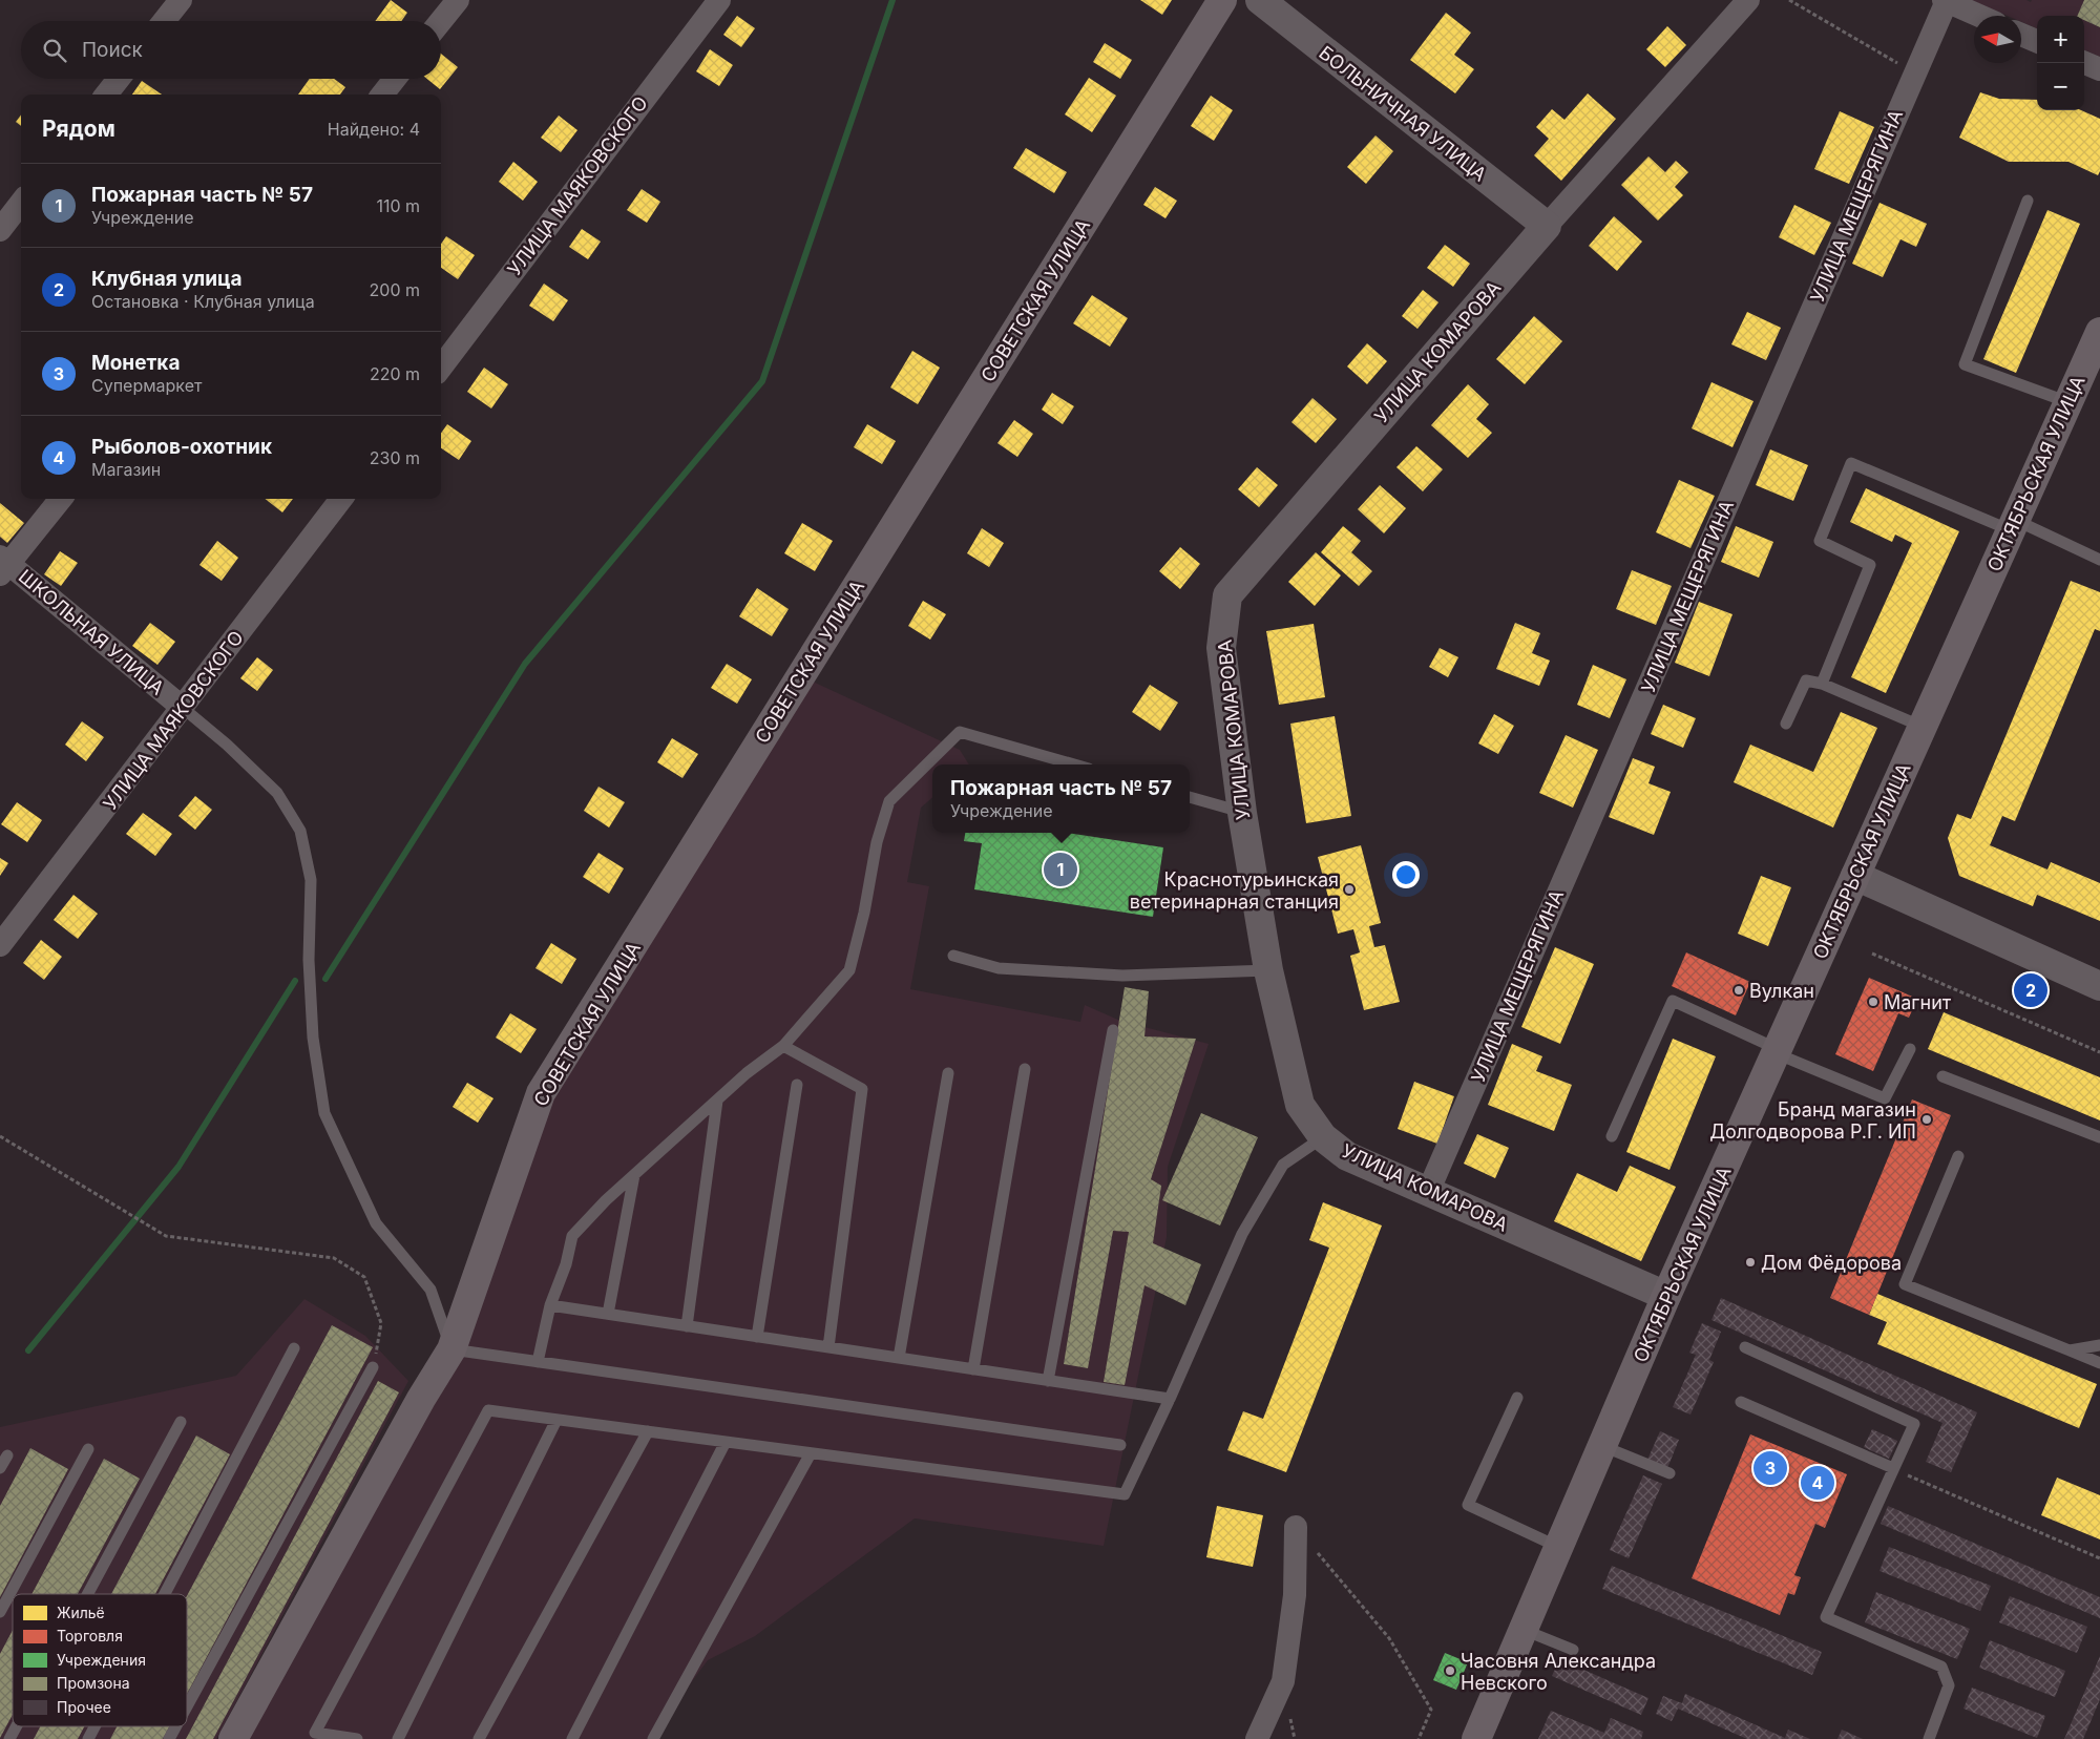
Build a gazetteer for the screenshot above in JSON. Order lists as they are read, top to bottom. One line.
{"streets":{"main road":["СОВЕТСКАЯ УЛИЦА","ОКТЯБРЬСКАЯ УЛИЦА"],"street":["БОЛЬНИЧНАЯ УЛИЦА","УЛИЦА МАЯКОВСКОГО","УЛИЦА МЕЩЕРЯГИНА","УЛИЦА КОМАРОВА","ШКОЛЬНАЯ УЛИЦА"]},"crossings":[["БОЛЬНИЧНАЯ УЛИЦА","УЛИЦА КОМАРОВА"],["УЛИЦА МАЯКОВСКОГО","ШКОЛЬНАЯ УЛИЦА"],["УЛИЦА МЕЩЕРЯГИНА","УЛИЦА КОМАРОВА"],["УЛИЦА КОМАРОВА","ОКТЯБРЬСКАЯ УЛИЦА"]],"places":["Краснотурьинская ветеринарная станция","Вулкан","Магнит","Бранд магазин Долгодворова Р.Г. ИП","Дом Фёдорова","Часовня Александра Невского"],"legend":["Жильё","Торговля","Учреждения","Промзона","Прочее"],"north":"left","page":{"map_buttons":["+","−"],"search":"Поиск","heading":["Рядом","Найдено: 4"],"list":[{"mark":"1","name":"Пожарная часть № 57","note":"Учреждение","value":"110 m"},{"mark":"2","name":"Клубная улица","note":"Остановка · Клубная улица","value":"200 m"},{"mark":"3","name":"Монетка","note":"Супермаркет","value":"220 m"},{"mark":"4","name":"Рыболов-охотник","note":"Магазин","value":"230 m"}],"popup":["Пожарная часть № 57","Учреждение"],"pins":["1","2","3","4"]}}
